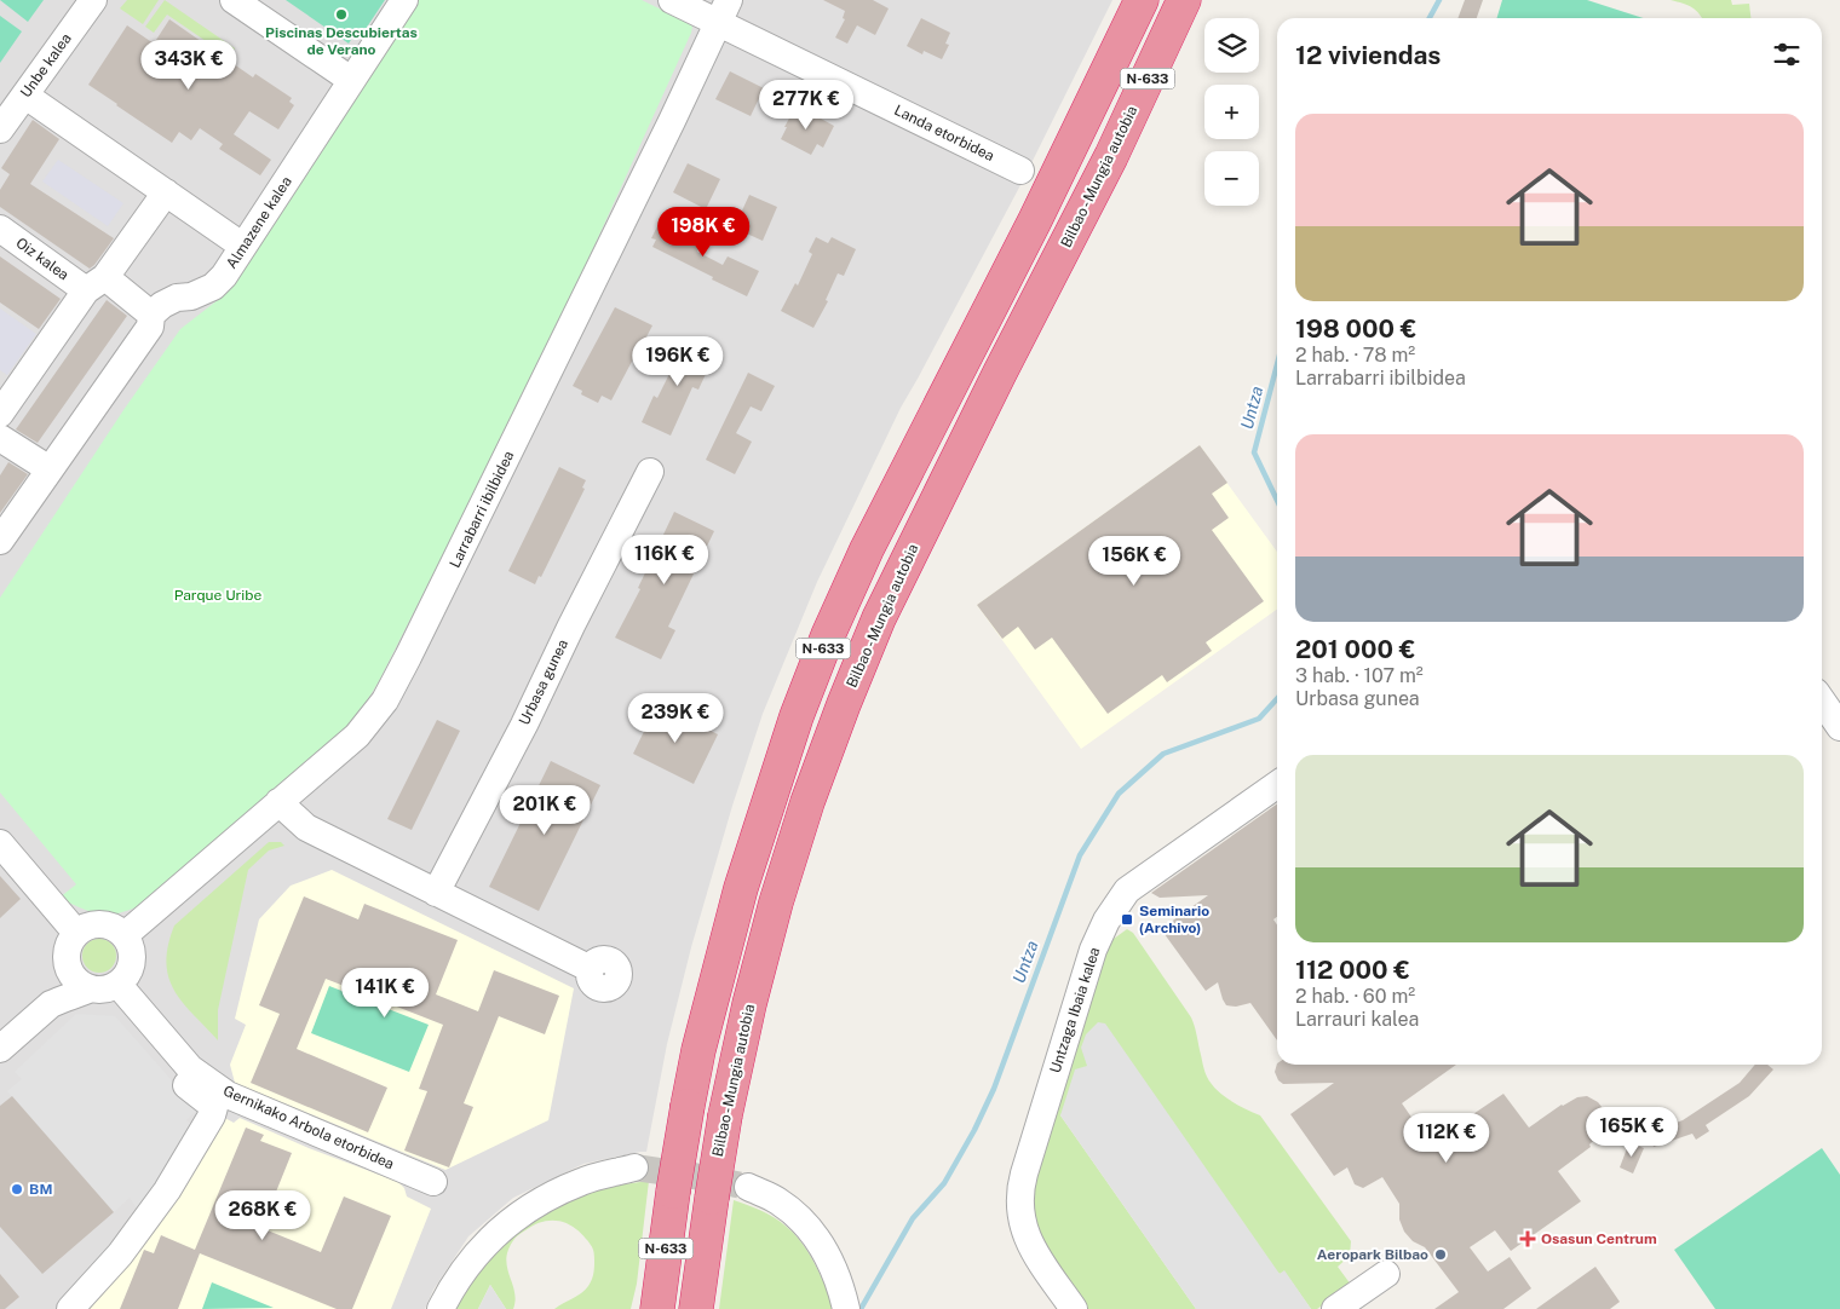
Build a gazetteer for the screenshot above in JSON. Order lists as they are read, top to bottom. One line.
{"streets":{"highway":["N-633","Bilbao - Mungia autobia"],"street":["Unbe kalea","Landa etorbidea","Almazene kalea","Oiz kalea","Larrabarri ibilbidea","Urbasa gunea","Untzaga Ibaia kalea","Gernikako Arbola etorbidea"]},"crossings":[["Landa etorbidea","Larrabarri ibilbidea"],["Almazene kalea","Oiz kalea"],["Larrabarri ibilbidea","Gernikako Arbola etorbidea"]],"water":["Untza"],"parks":["Parque Uribe"],"places":{"other":["Piscinas Descubiertas de Verano","BM","Aeropark Bilbao"],"transit":["Seminario (Archivo)"],"health":["Osasun Centrum"]},"page":{"map_buttons":["+","−"],"heading":"12 viviendas","price":["343K €","277K €","198K €","196K €","116K €","156K €","239K €","201K €","141K €","165K €","112K €","268K €"],"list":[{"name":"198 000 €","note":"2 hab. · 78 m² · Larrabarri ibilbidea"},{"name":"201 000 €","note":"3 hab. · 107 m² · Urbasa gunea"},{"name":"112 000 €","note":"2 hab. · 60 m² · Larrauri kalea"}]}}
